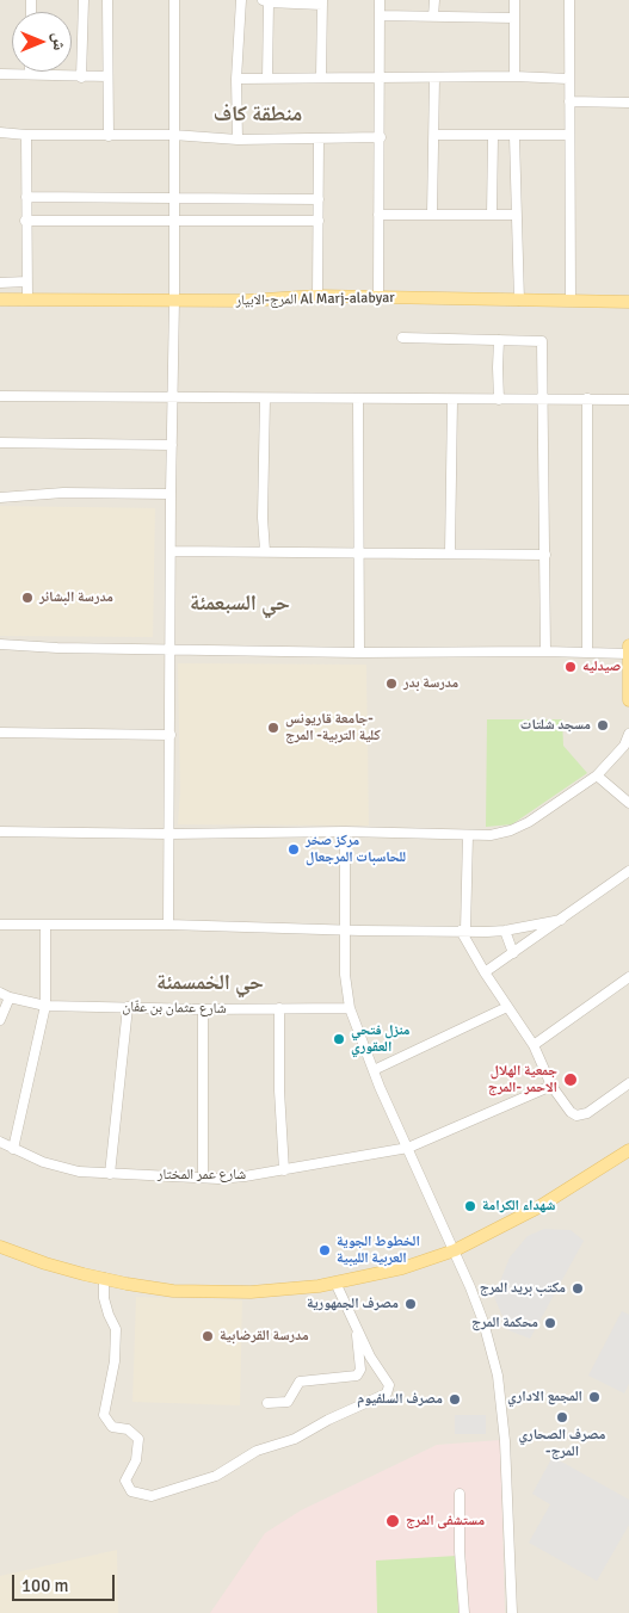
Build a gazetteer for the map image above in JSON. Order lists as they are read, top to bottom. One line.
{"streets":{"main road":["المرج-الابيار Al Marj-alabyar"],"street":["شارع عثمان بن عفّان","شارع عمر المختار"]},"districts":["منطقة كاف","حي السبعمئة","حي الخمسمئة"],"places":["مدرسة البشائر","صيدليه","مدرسة بدر","مسجد شلتات","جامعة قاريونس- كلية التربية- المرج","مركز صخر للحاسبات المرجعال","منزل فتحي العقوري","جمعية الهلال الاحمر -المرج","شهداء الكرامة","الخطوط الجوية العربية الليبية","مكتب بريد المرج","مصرف الجمهورية","محكمة المرج","مدرسة القرضابية","المجمع الاداري","مصرف السلفيوم","مصرف الصحاري -المرج","مستشفى المرج"],"scale_bar":"100 m","north":"right"}
